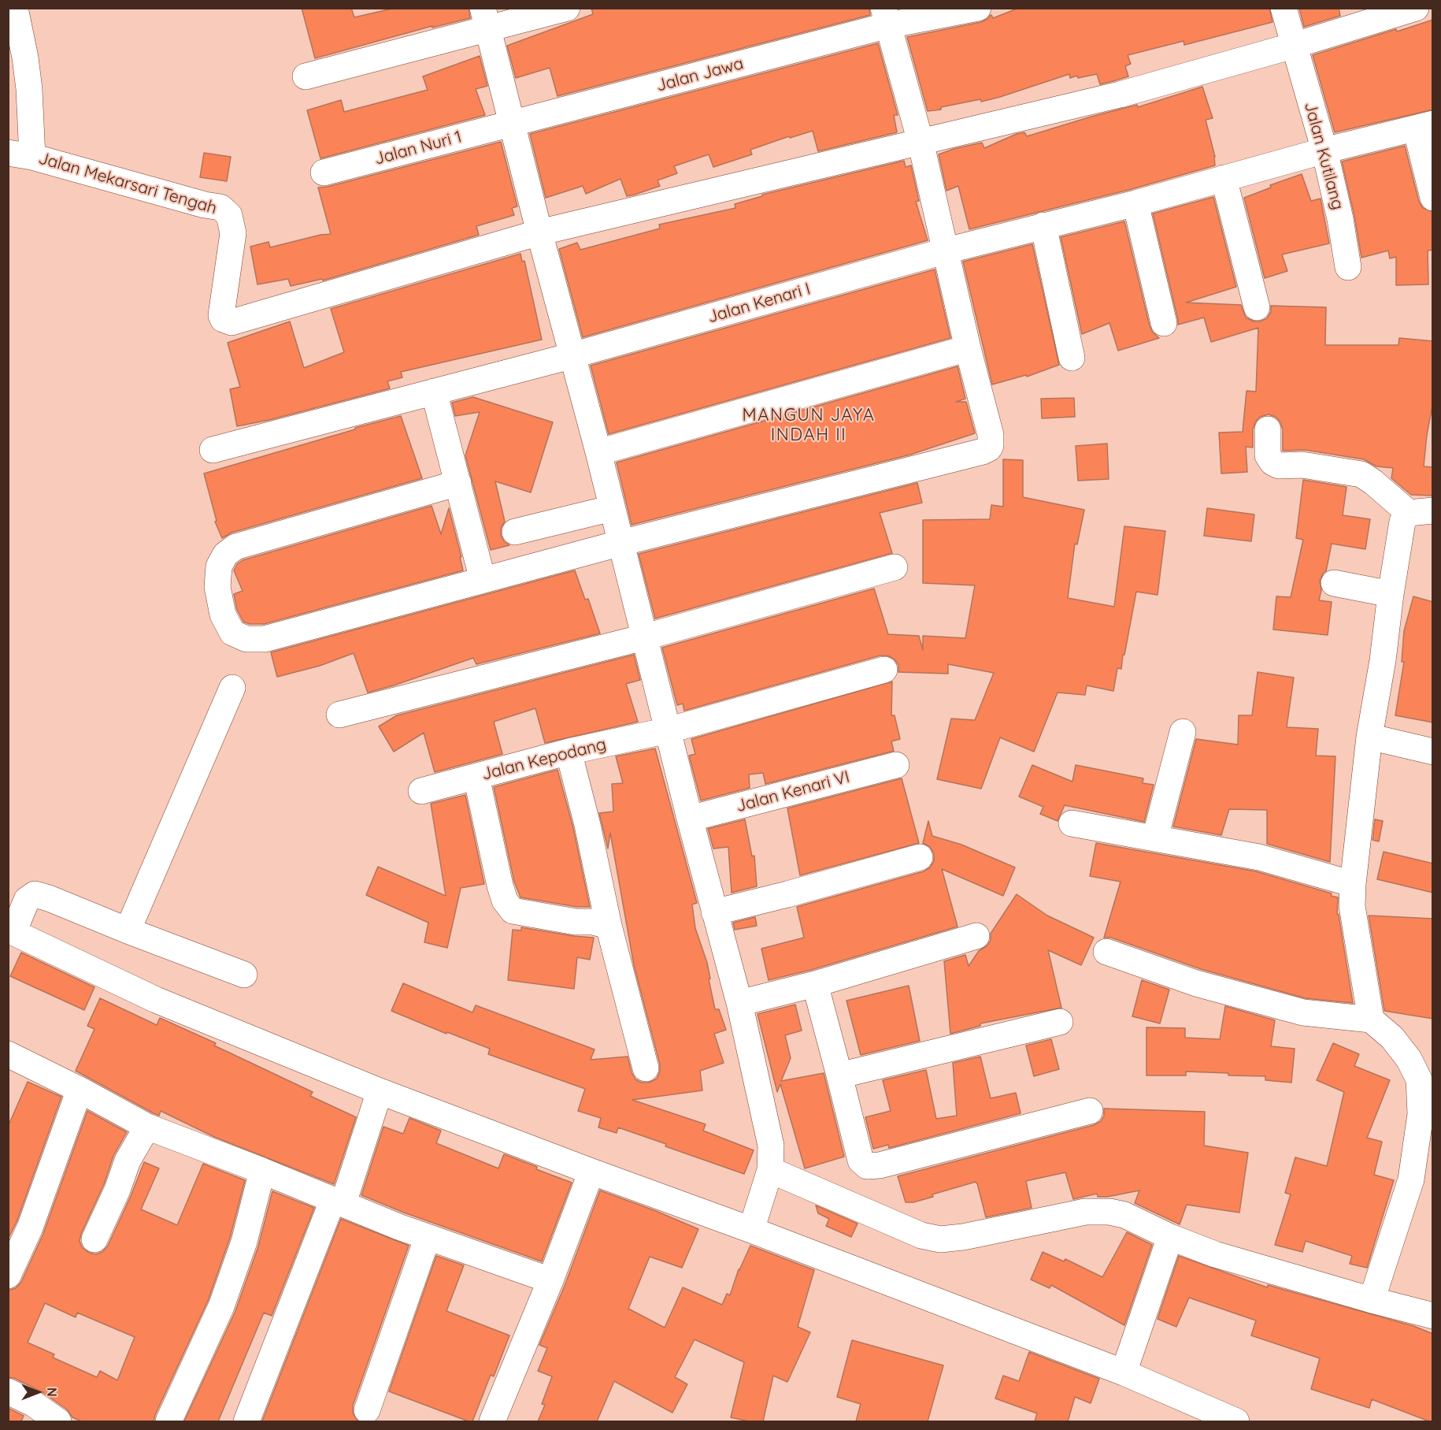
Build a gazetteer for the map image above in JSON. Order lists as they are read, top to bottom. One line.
{"streets":{"street":["Jalan Jawa","Jalan Nuri 1","Jalan Kutilang","Jalan Mekarsari Tengah","Jalan Kenari I","Jalan Kepodang","Jalan Kenari VI"]},"crossings":[["Jalan Jawa","Jalan Nuri 1"],["Jalan Kutilang","Jalan Kenari I"]],"districts":["MANGUN JAYA INDAH II"],"north":"right"}
